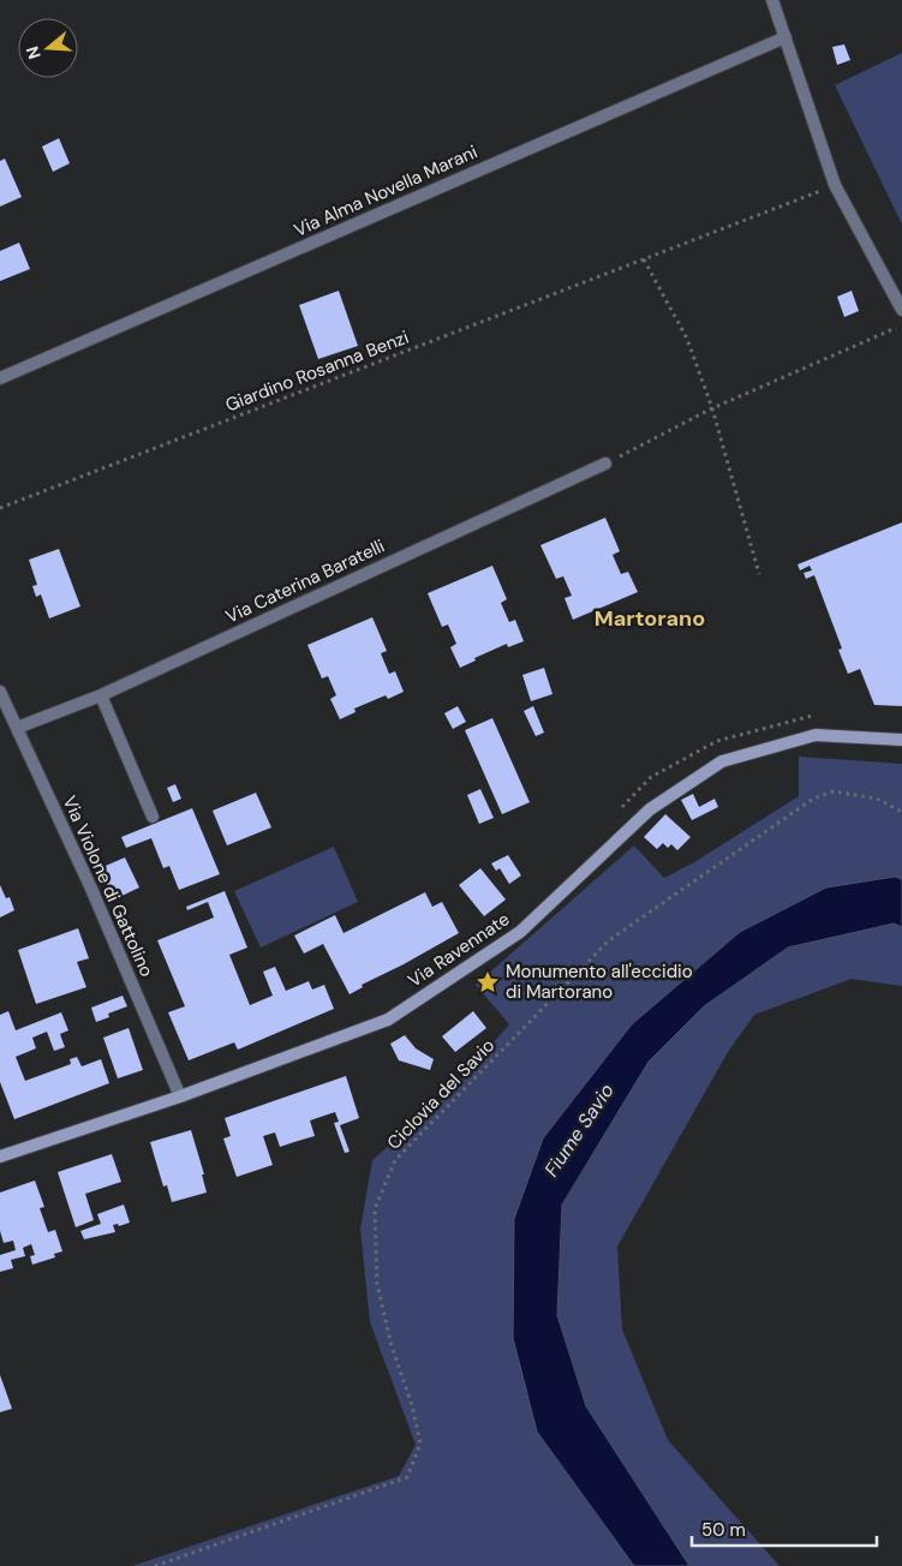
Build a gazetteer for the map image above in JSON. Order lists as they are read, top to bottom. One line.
{"streets":{"main road":["Via Ravennate"],"street":["Via Alma Novella Marani","Via Caterina Baratelli","Via Violone di Gattolino"],"path":["Giardino Rosanna Benzi","Ciclovia del Savio"]},"crossings":[["Via Caterina Baratelli","Via Violone di Gattolino"],["Via Violone di Gattolino","Via Ravennate"]],"districts":["Martorano"],"water":["Fiume Savio"],"places":{"place":["Monumento all'eccidio di Martorano"]},"scale_bar":"50 m","north":"left"}
